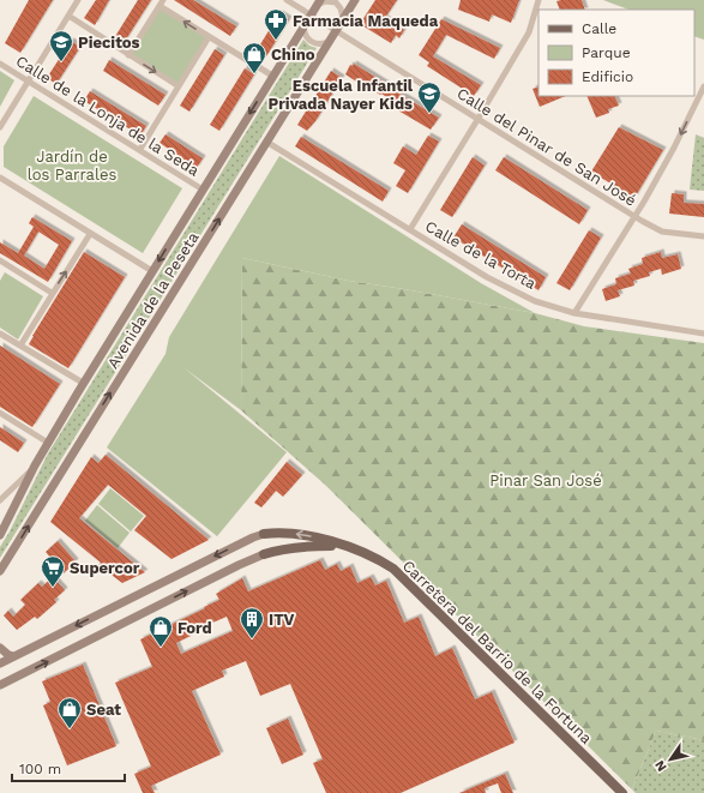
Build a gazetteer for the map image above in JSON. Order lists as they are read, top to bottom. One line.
{"streets":{"main road":["Carretera del Barrio de la Fortuna"],"street":["Calle de la Lonja de la Seda","Calle del Pinar de San José","Calle de la Torta","Avenida de la Peseta"]},"crossings":[["Calle de la Lonja de la Seda","Avenida de la Peseta"],["Calle del Pinar de San José","Avenida de la Peseta"],["Calle de la Torta","Avenida de la Peseta"]],"parks":["Jardín de los Parrales","Pinar San José"],"places":{"pharmacy":["Farmacia Maqueda"],"school or university":["Piecitos","Escuela Infantil Privada Nayer Kids"],"shop":["Chino","Ford","Seat"],"supermarket":["Supercor"],"building":["ITV"]},"legend":["Calle","Parque","Edificio"],"scale_bar":"100 m","north":"bottom left"}
